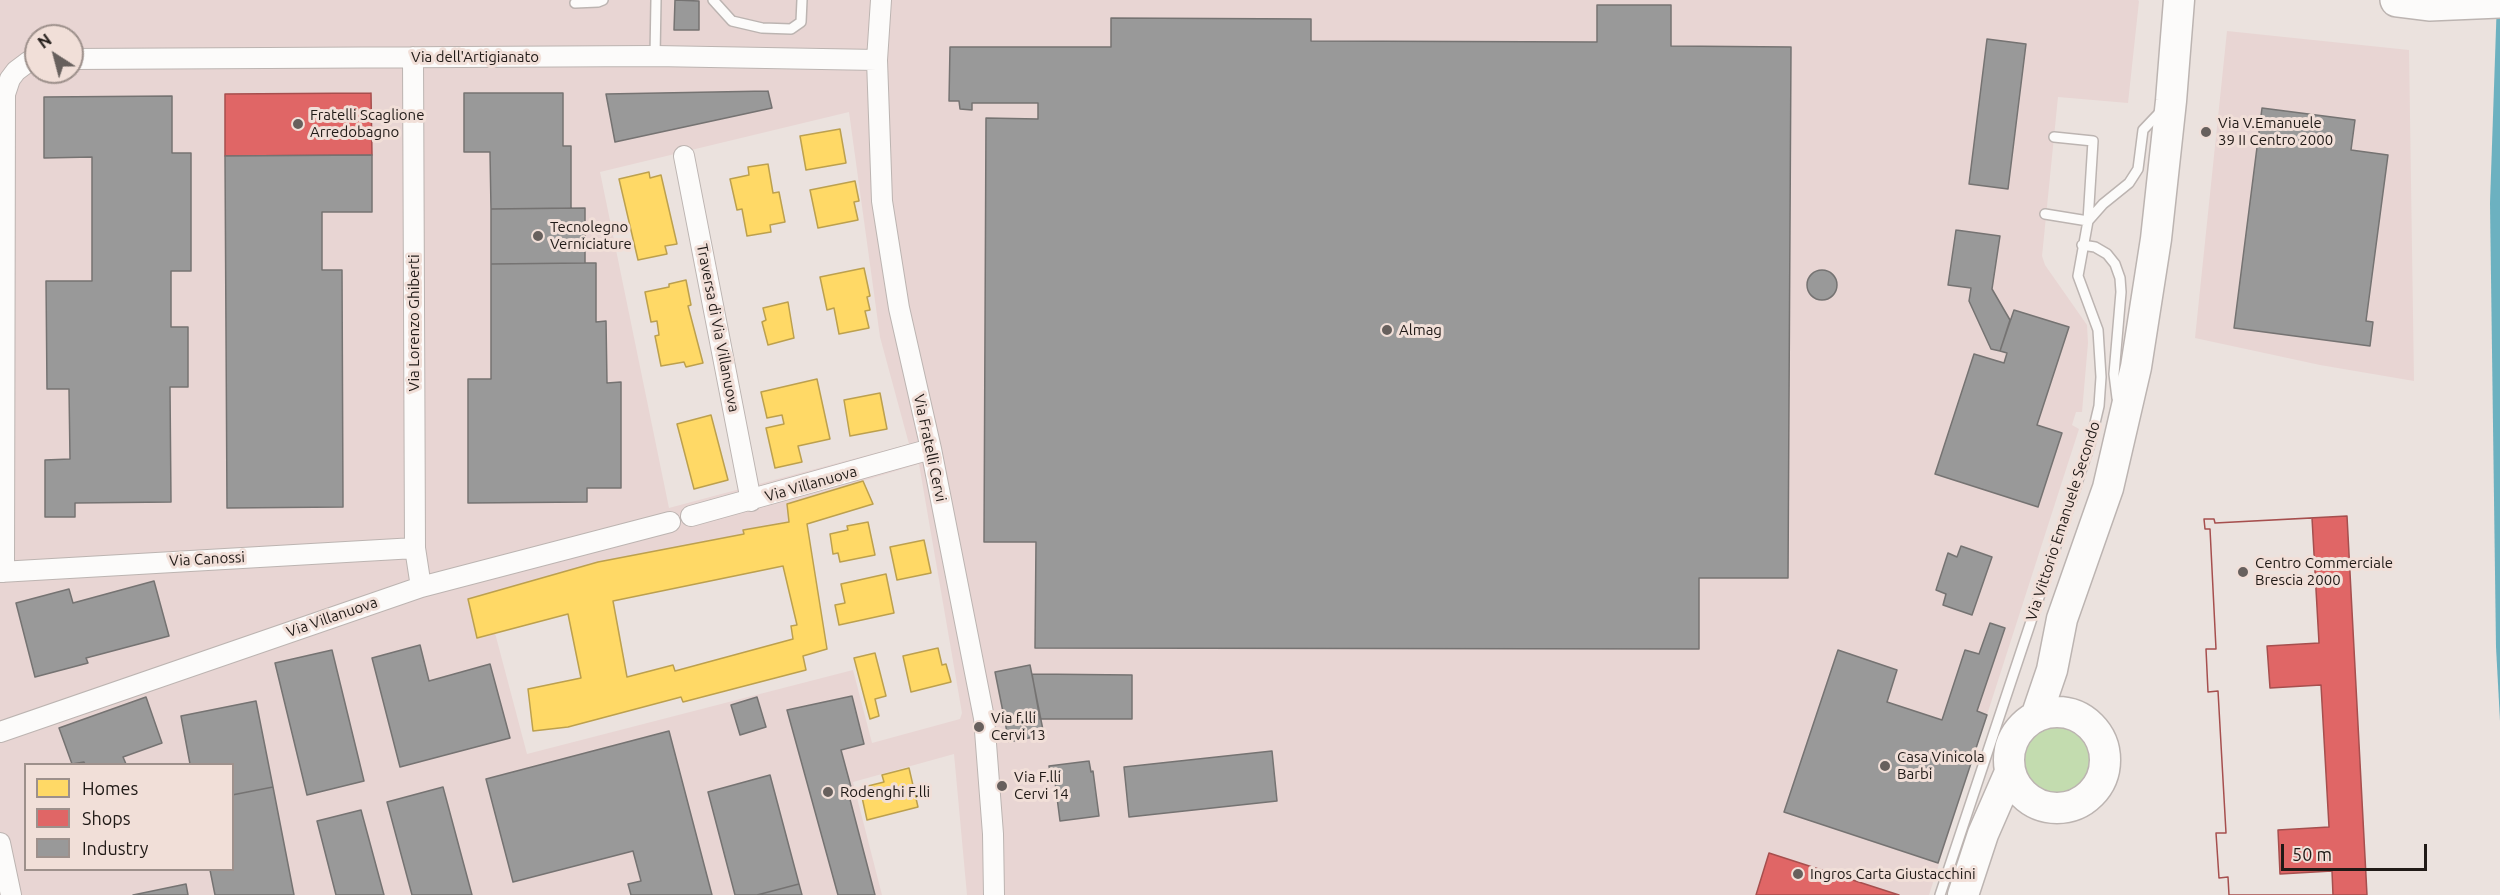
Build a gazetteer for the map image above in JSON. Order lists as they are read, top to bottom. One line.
{"streets":{"main road":["Via Vittorio Emanuele Secondo"],"street":["Via dell'Artigianato","Via Lorenzo Ghiberti","Traversa di Via Villanuova","Via Fratelli Cervi","Via Villanuova","Via Canossi"]},"crossings":[["Via dell'Artigianato","Via Lorenzo Ghiberti"],["Via dell'Artigianato","Via Fratelli Cervi"],["Via Lorenzo Ghiberti","Via Villanuova"],["Via Lorenzo Ghiberti","Via Canossi"],["Traversa di Via Villanuova","Via Villanuova"],["Via Fratelli Cervi","Via Villanuova"]],"places":["Fratelli Scaglione Arredobagno","Via V.Emanuele 39 II Centro 2000","Tecnolegno Verniciature","Almag","Centro Commerciale Brescia 2000","Via f.lli Cervi 13","Casa Vinicola Barbi","Via F.lli Cervi 14","Rodenghi F.lli","Ingros Carta Giustacchini"],"legend":["Homes","Shops","Industry"],"scale_bar":"50 m","north":"top left"}
